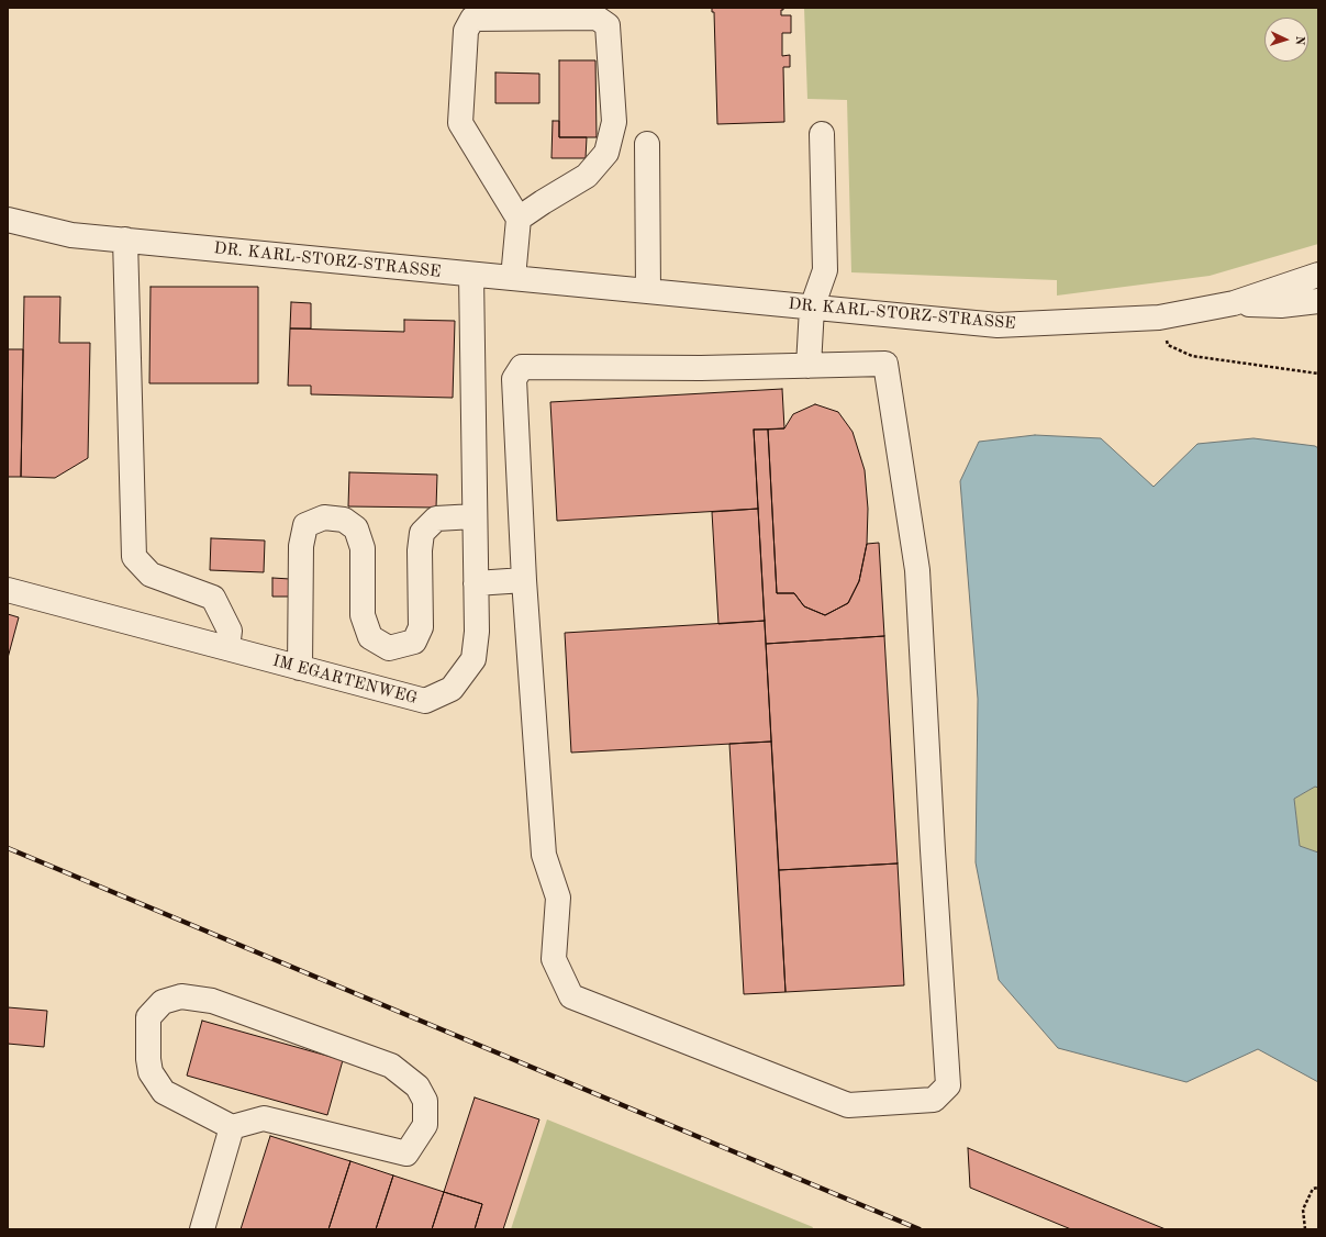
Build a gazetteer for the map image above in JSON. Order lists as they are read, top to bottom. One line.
{"streets":{"street":["DR. KARL-STORZ-STRASSE","IM EGARTENWEG"]},"crossings":[["DR. KARL-STORZ-STRASSE","IM EGARTENWEG"]],"north":"right"}
